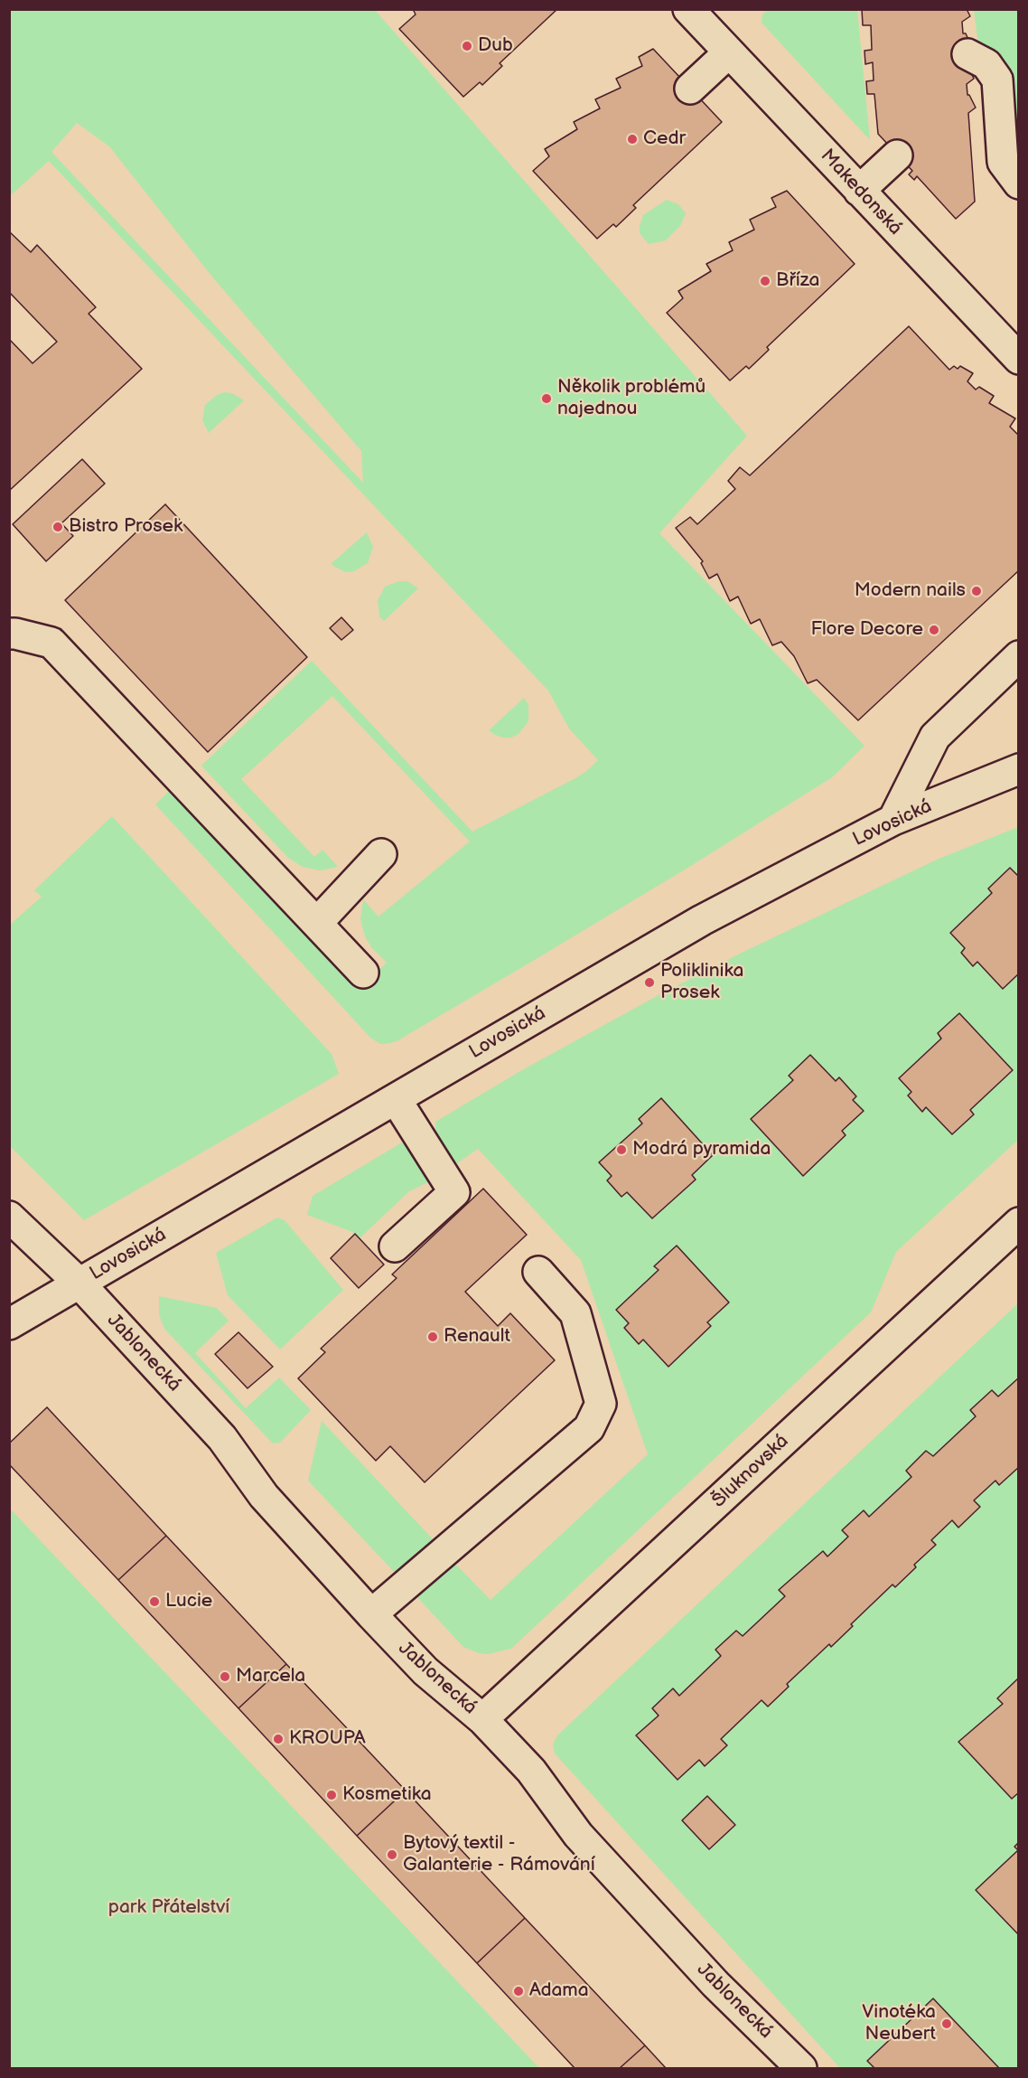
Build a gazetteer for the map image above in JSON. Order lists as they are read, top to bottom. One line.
{"streets":{"street":["Makedonská","Lovosická","Jablonecká","Šluknovská"]},"crossings":[["Lovosická","Jablonecká"],["Jablonecká","Šluknovská"]],"parks":["park Přátelství"],"places":["Dub","Cedr","Bříza","Několik problémů najednou","Bistro Prosek","Modern nails","Flore Decore","Poliklinika Prosek","Modrá pyramida","Renault","Lucie","Marcela","KROUPA","Kosmetika","Bytový textil - Galanterie - Rámování","Adama","Vinotéka Neubert"]}
